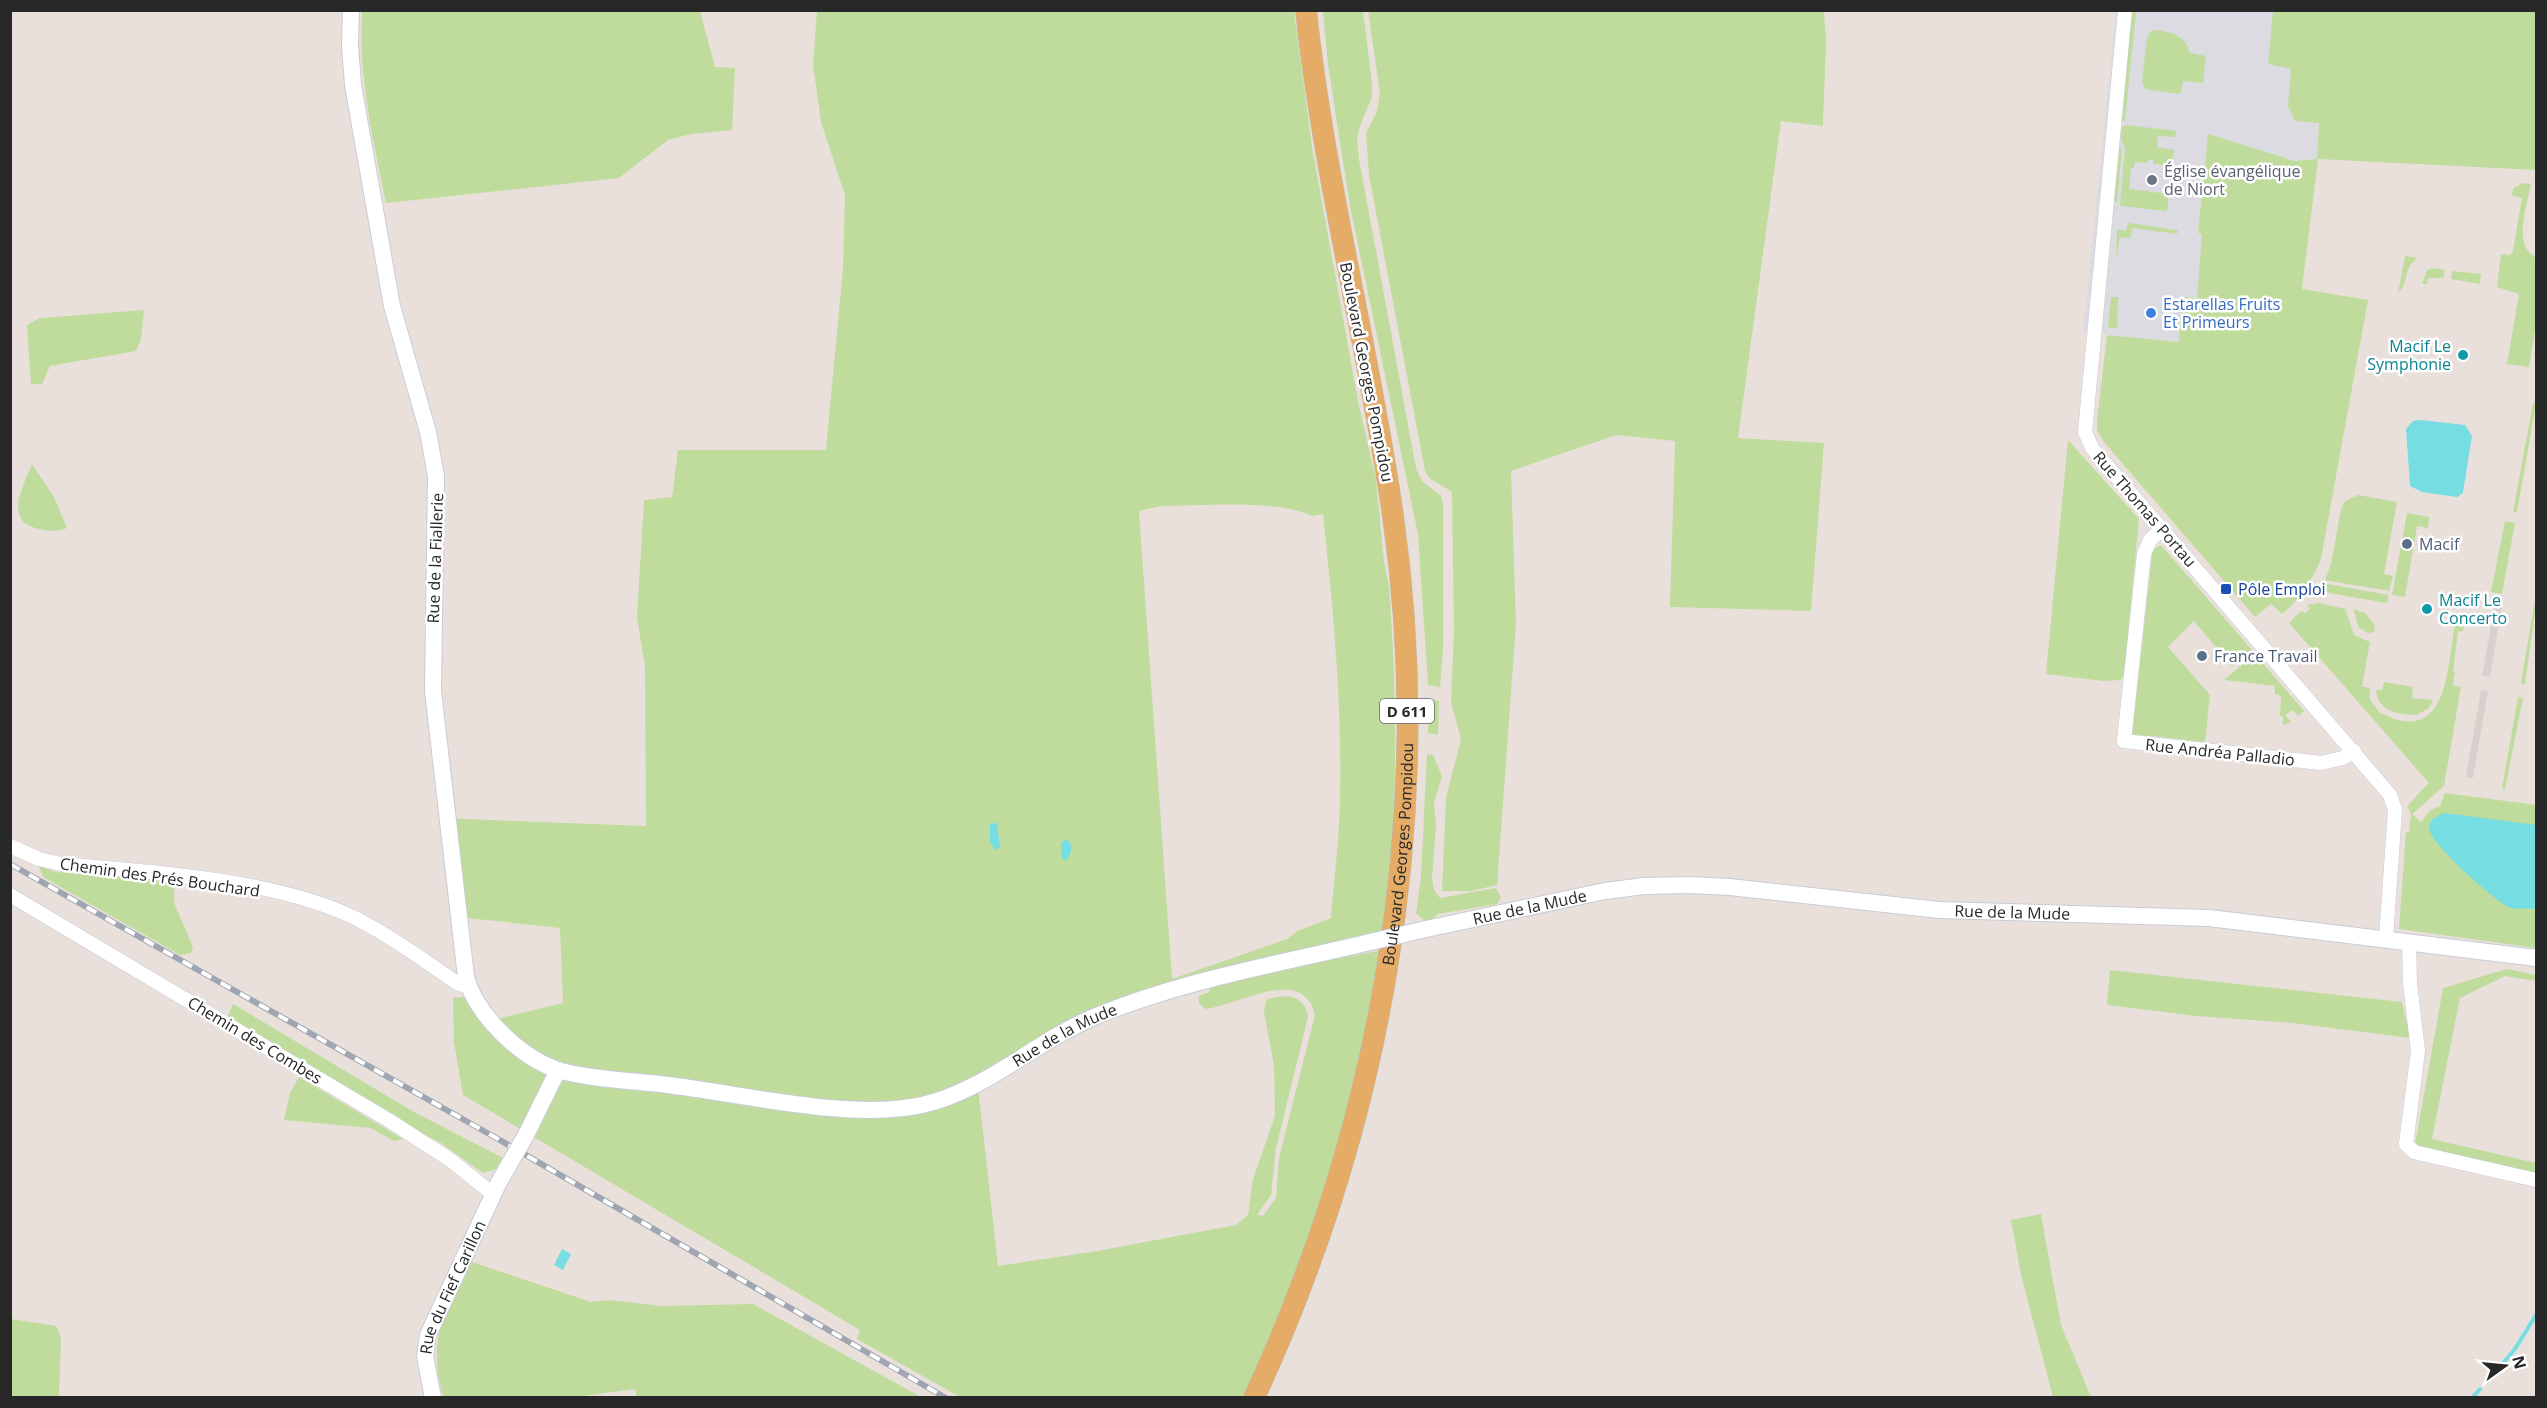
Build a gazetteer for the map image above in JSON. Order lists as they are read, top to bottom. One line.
{"streets":{"main road":["Boulevard Georges Pompidou","D 611"],"street":["Rue Thomas Portau","Rue de la Fiallerie","Rue Andréa Palladio","Chemin des Prés Bouchard","Rue de la Mude","Chemin des Combes","Rue du Fief Carillon"]},"crossings":[["Rue Thomas Portau","Rue Andréa Palladio"],["Rue Thomas Portau","Rue de la Mude"],["Rue de la Fiallerie","Chemin des Prés Bouchard"],["Rue de la Fiallerie","Rue de la Mude"],["Rue de la Fiallerie","Rue du Fief Carillon"],["Rue de la Mude","Rue du Fief Carillon"],["Chemin des Combes","Rue du Fief Carillon"]],"places":{"other":["Église évangélique de Niort","Estarellas Fruits Et Primeurs","Macif Le Symphonie","Macif","Macif Le Concerto","France Travail"],"transit":["Pôle Emploi"]},"north":"right"}
